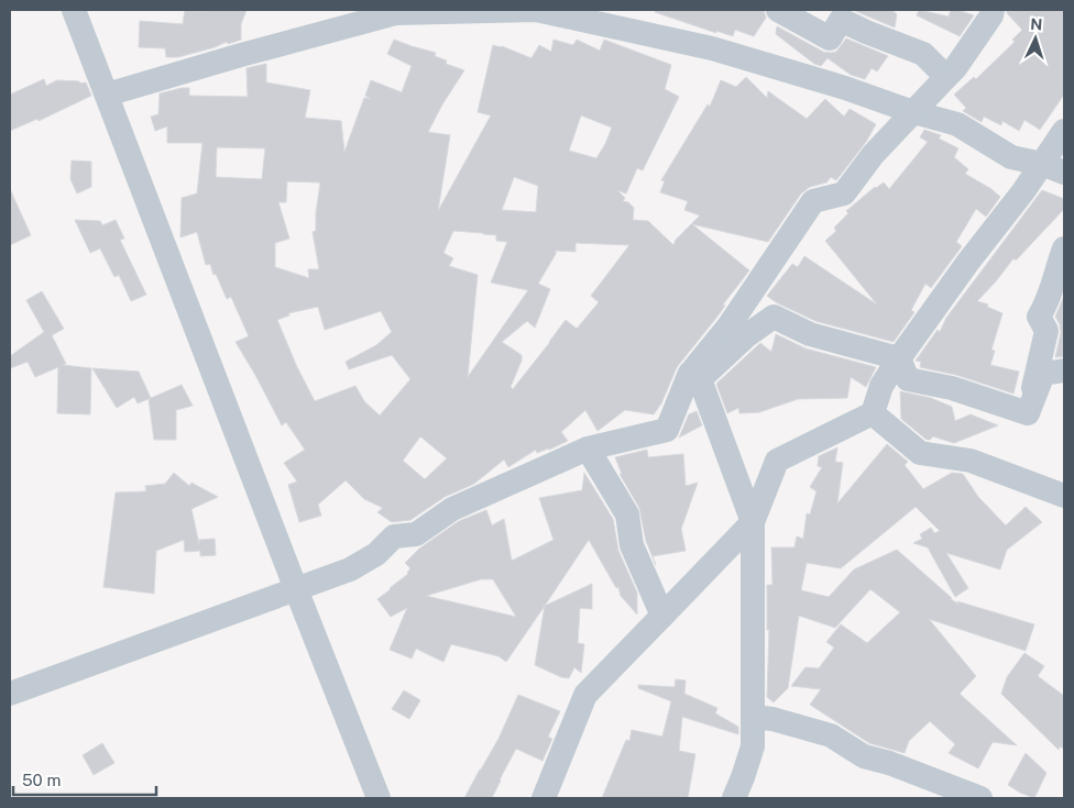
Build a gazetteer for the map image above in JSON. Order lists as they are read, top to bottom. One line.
{"scale_bar":"50 m","north":"top"}
